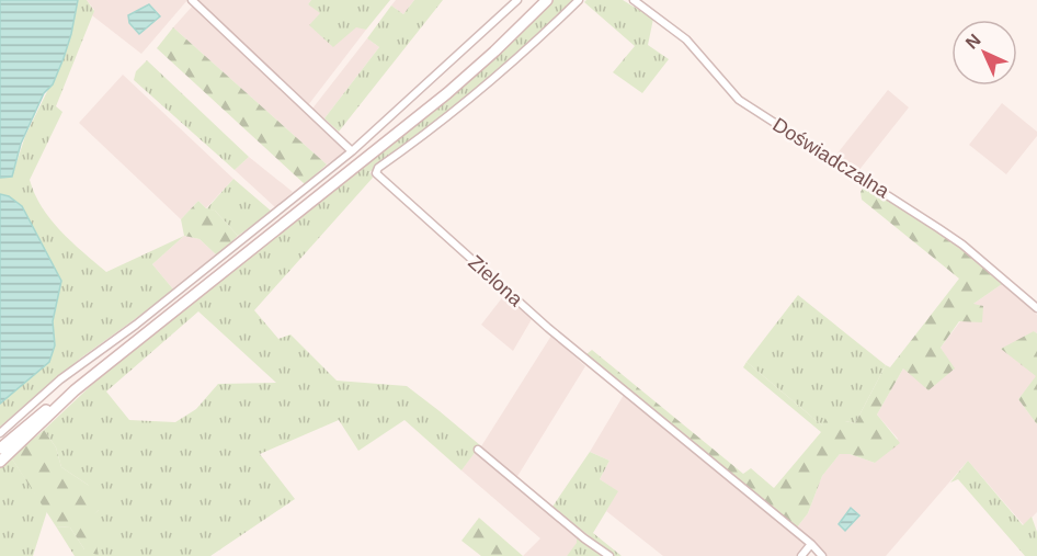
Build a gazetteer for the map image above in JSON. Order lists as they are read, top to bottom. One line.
{"streets":{"street":["Doświadczalna","Zielona"]},"north":"top left"}
